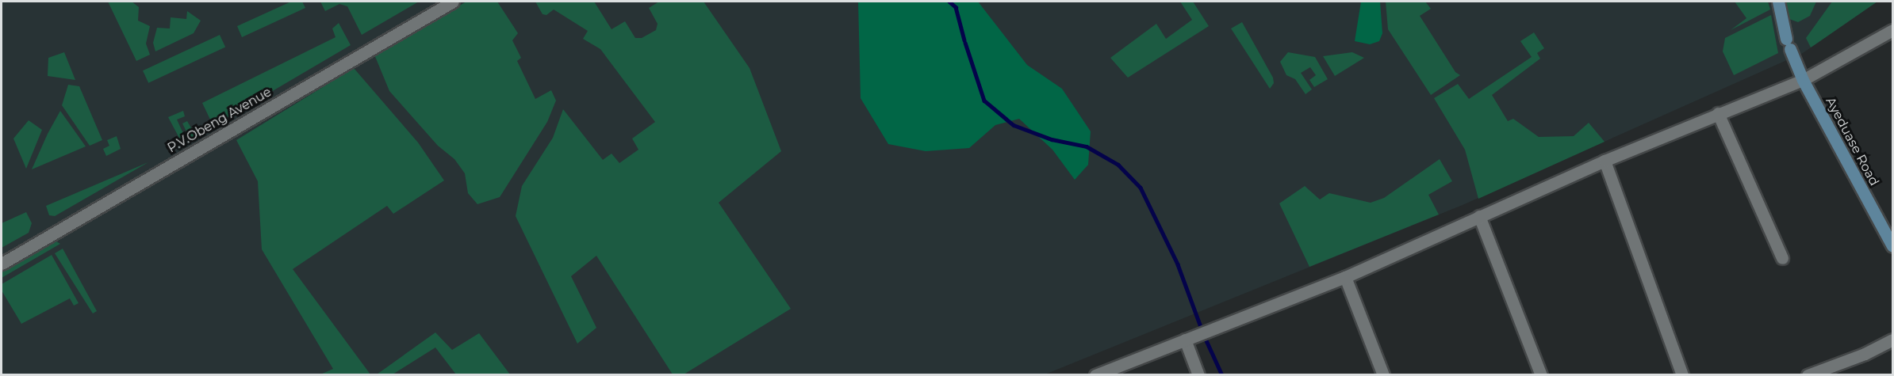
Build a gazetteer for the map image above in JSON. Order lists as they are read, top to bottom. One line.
{"streets":{"street":["P.V.Obeng Avenue","Ayeduase Road"]}}
